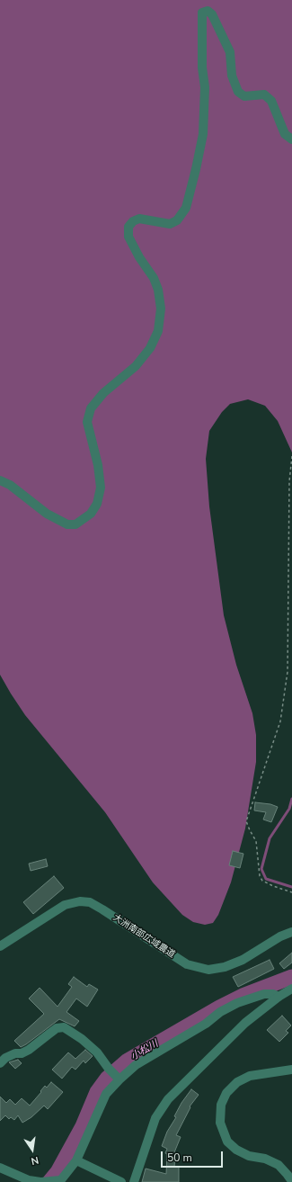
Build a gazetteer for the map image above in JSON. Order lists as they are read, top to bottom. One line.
{"streets":{"street":["大洲南部広域農道"]},"water":["小松川"],"scale_bar":"50 m","north":"bottom"}
